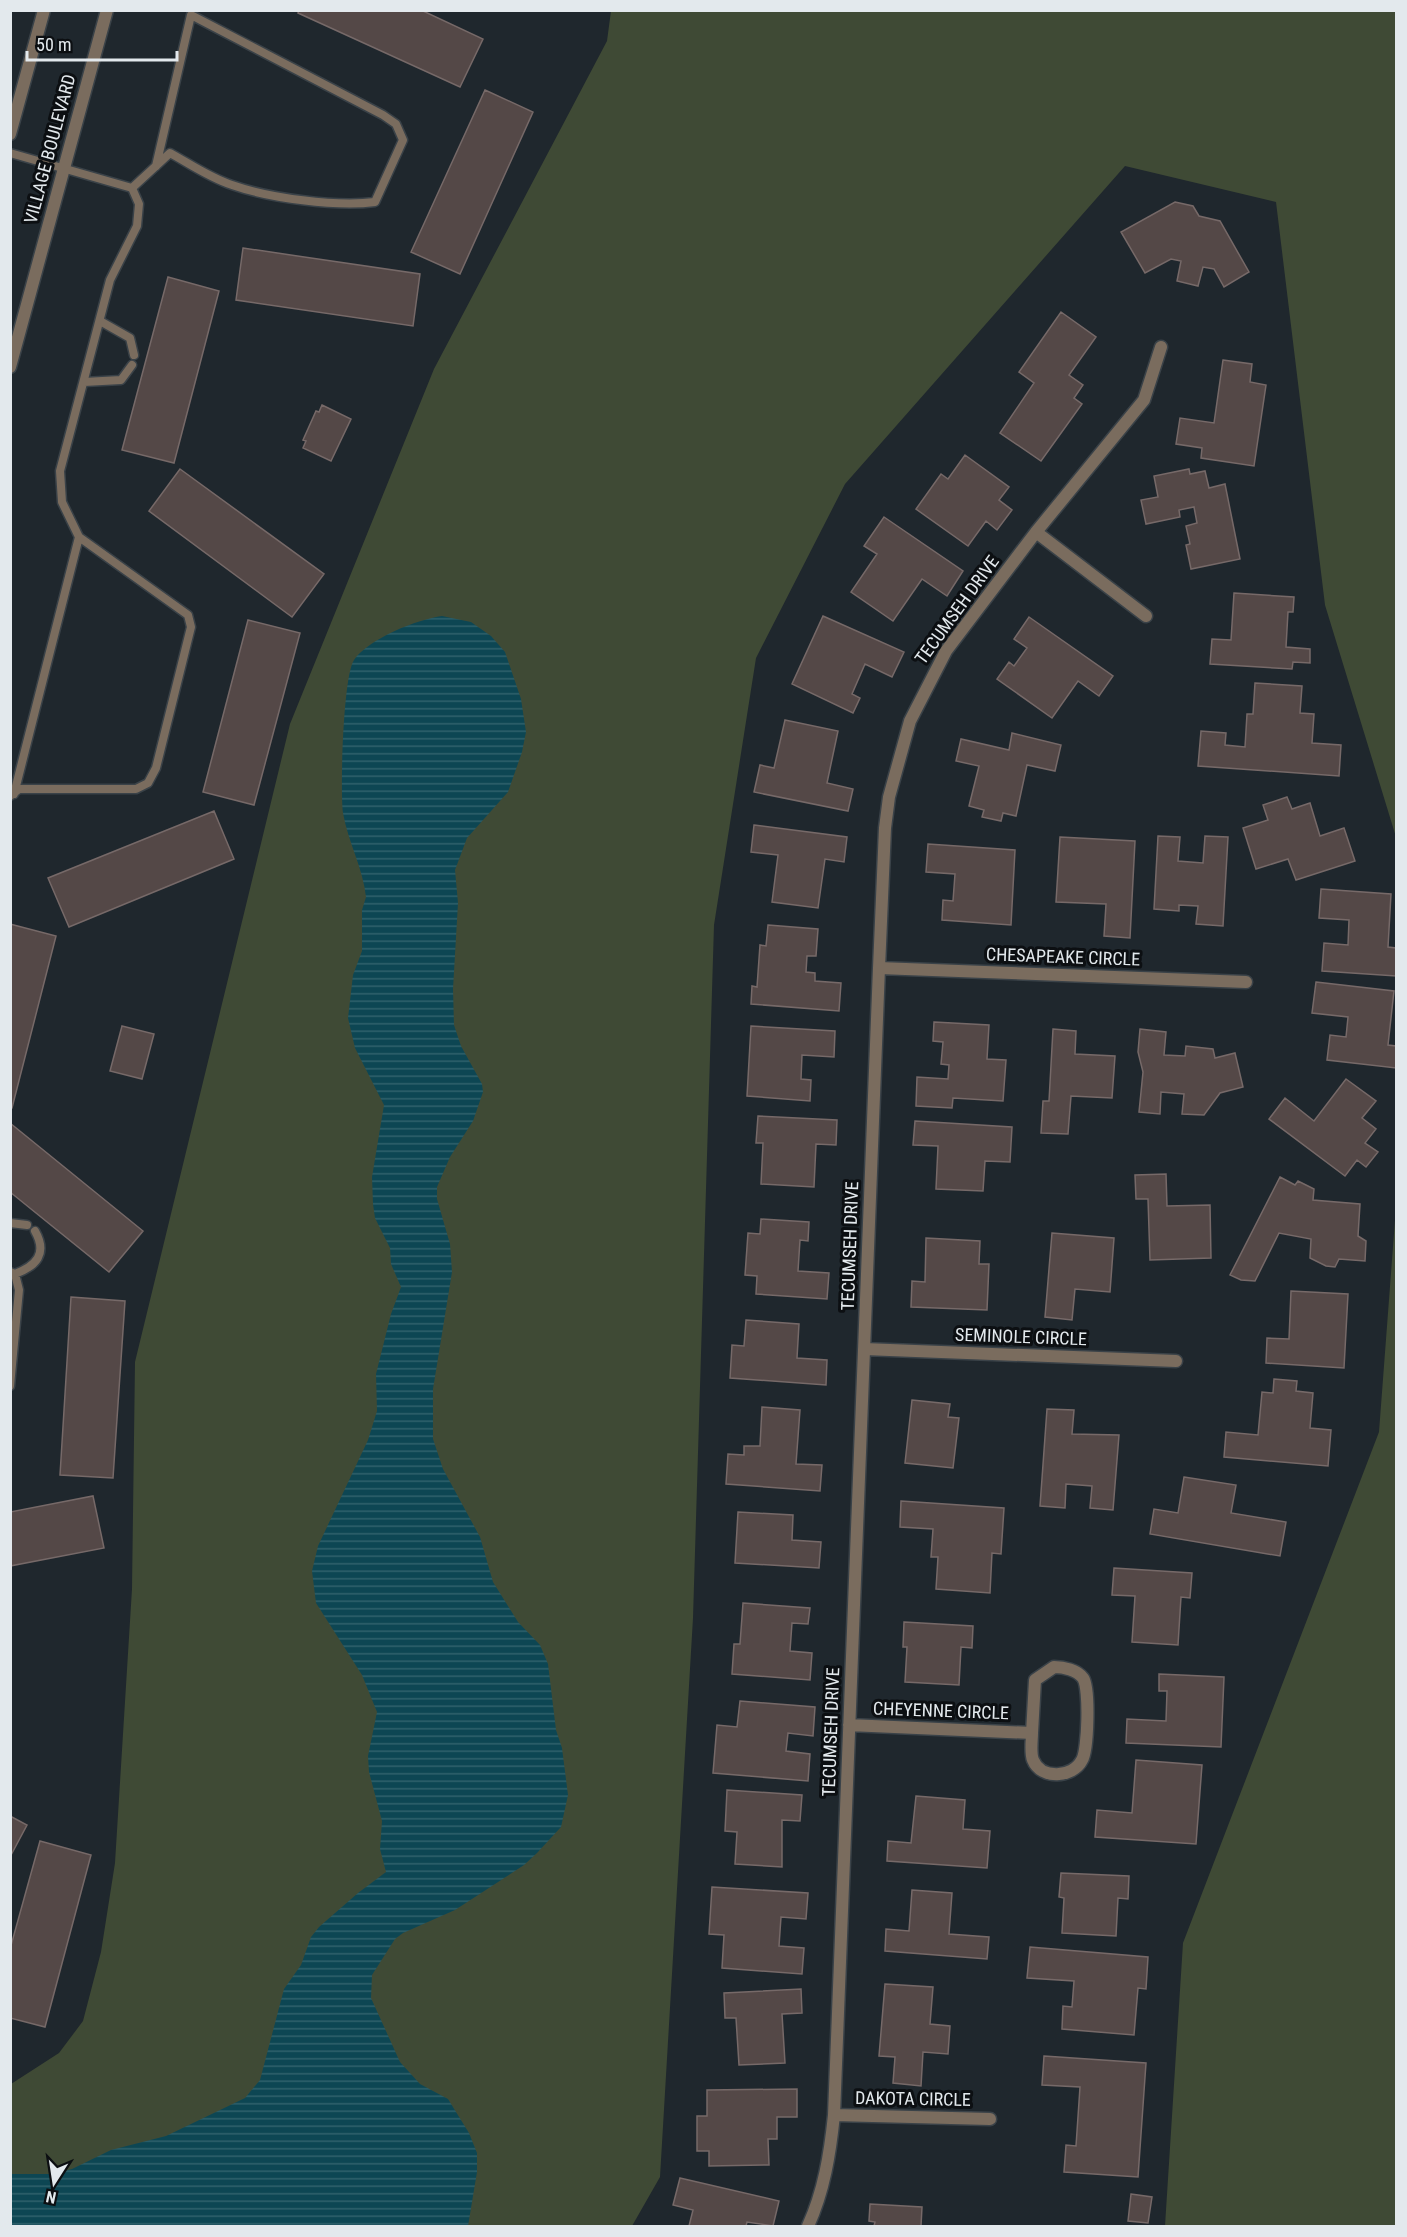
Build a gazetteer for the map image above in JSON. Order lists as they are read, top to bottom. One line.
{"streets":{"street":["VILLAGE BOULEVARD","TECUMSEH DRIVE","CHESAPEAKE CIRCLE","SEMINOLE CIRCLE","CHEYENNE CIRCLE","DAKOTA CIRCLE"]},"crossings":[["TECUMSEH DRIVE","CHESAPEAKE CIRCLE"],["TECUMSEH DRIVE","SEMINOLE CIRCLE"],["TECUMSEH DRIVE","CHEYENNE CIRCLE"],["TECUMSEH DRIVE","DAKOTA CIRCLE"]],"scale_bar":"50 m","north":"bottom"}
